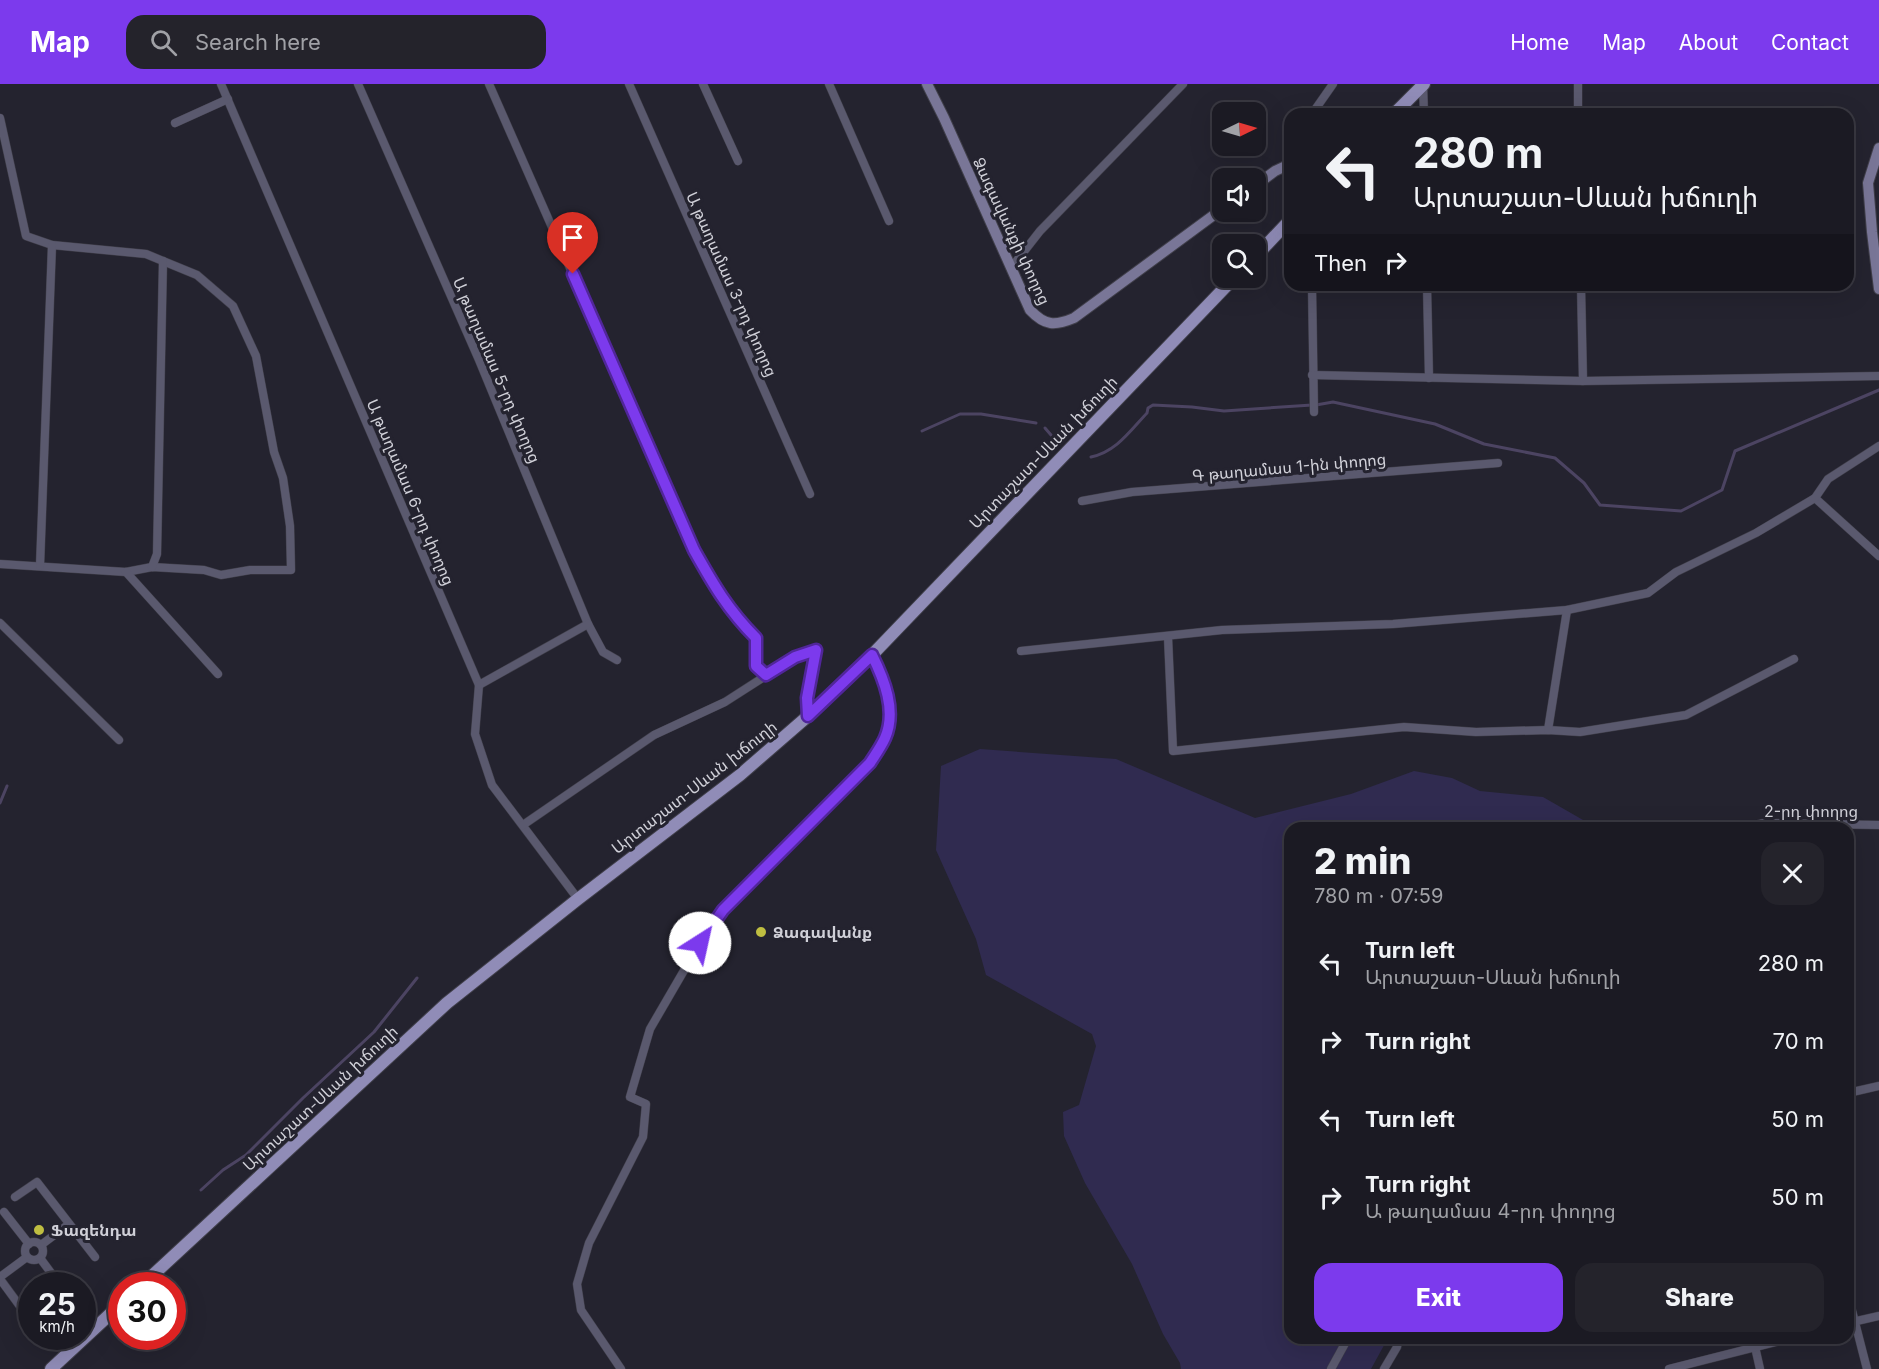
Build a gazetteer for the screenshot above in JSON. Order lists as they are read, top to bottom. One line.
{"streets":{"main road":["Արտաշատ-Սևան խճուղի"],"street":["Ձագավանքի փողոց","Ա թաղամաս 3-րդ փողոց","Ա թաղամաս 5-րդ փողոց","Գ թաղամաս 1-ին փողոց","Ա թաղամաս 6-րդ փողոց","2-րդ փողոց"]},"crossings":[["Արտաշատ-Սևան խճուղի","Ա թաղամաս 6-րդ փողոց"]],"places":["Ձագավանք","Ֆազենդա"],"north":"right","page":{"header":"Map","search":"Search here","nav":["Home","Map","About","Contact"],"turn":["280 m","Արտաշատ-Սևան խճուղի"],"then":"Then","heading":["2 min","780 m · 07:59"],"list":[{"name":"Turn left","note":"Արտաշատ-Սևան խճուղի","value":"280 m"},{"name":"Turn right","value":"70 m"},{"name":"Turn left","value":"50 m"},{"name":"Turn right","note":"Ա թաղամաս 4-րդ փողոց","value":"50 m"}],"buttons":["Exit","Share"],"speed":"25 km/h","limit":"30"}}
